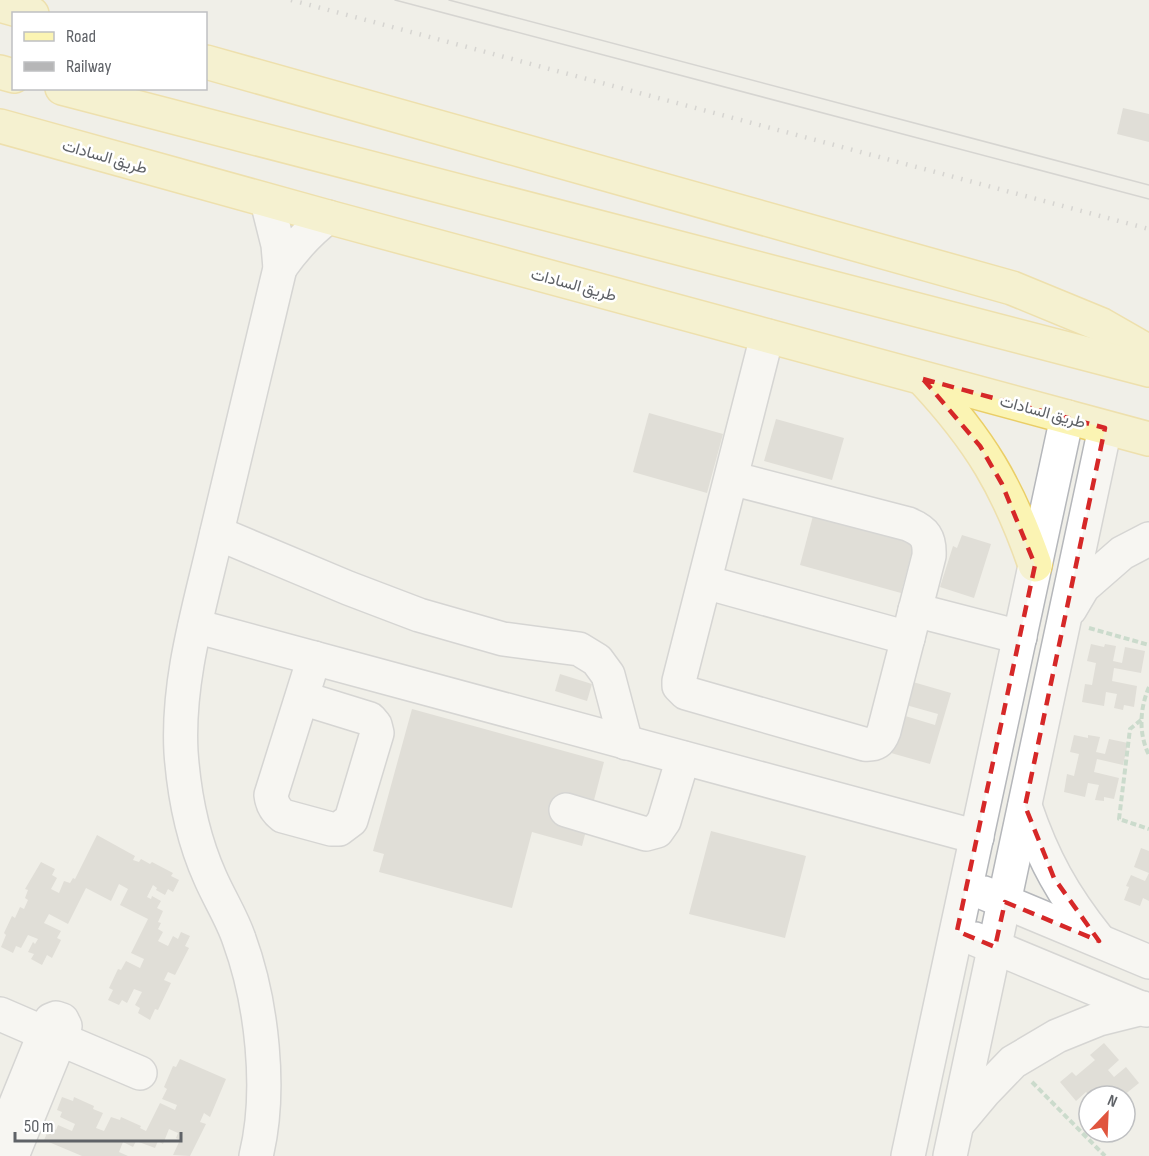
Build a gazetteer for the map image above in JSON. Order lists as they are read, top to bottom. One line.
{"streets":{"main road":["طريق السادات"]},"legend":["Road","Railway"],"scale_bar":"50 m","north":"top right"}
